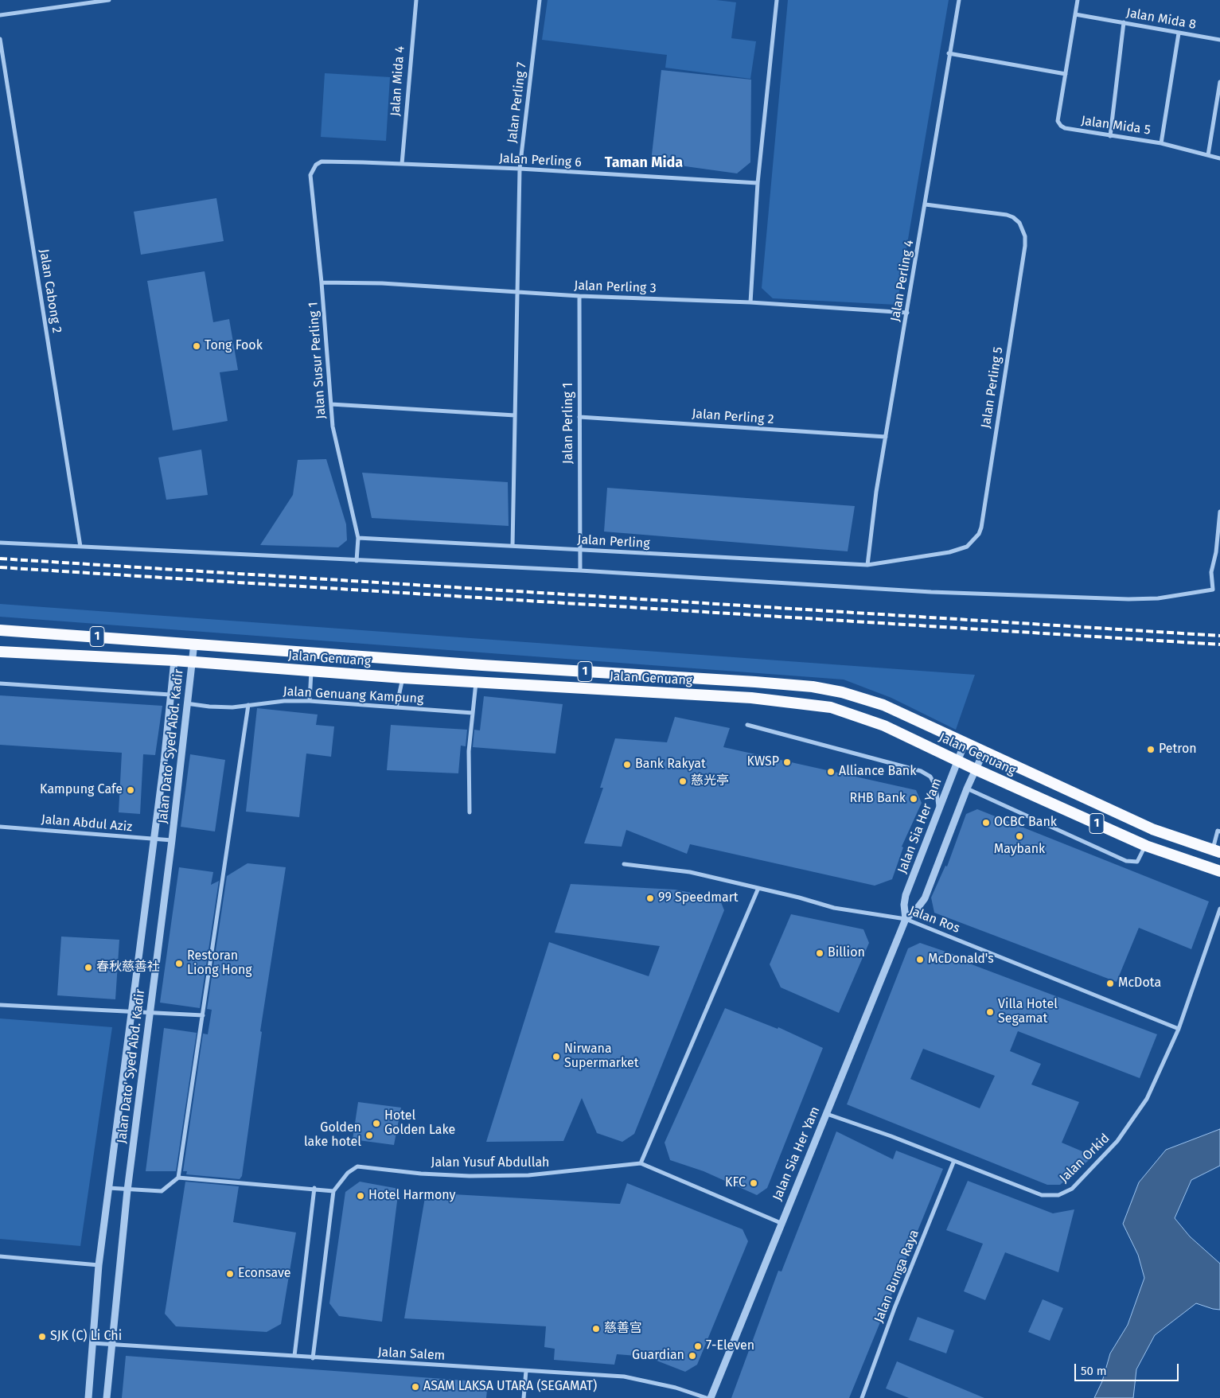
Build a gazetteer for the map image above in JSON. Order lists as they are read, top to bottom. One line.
{"streets":{"highway":["1","Jalan Genuang"],"street":["Jalan Mida 8","Jalan Mida 4","Jalan Perling 7","Jalan Mida 5","Jalan Perling 6","Jalan Perling 4","Jalan Perling 3","Jalan Cabong 2","Jalan Susur Perling 1","Jalan Perling 5","Jalan Perling 2","Jalan Perling 1","Jalan Perling","Jalan Genuang Kampung","Jalan Dato' Syed Abd. Kadir","Jalan Abdul Aziz","Jalan Sia Her Yam","Jalan Ros","Jalan Orkid","Jalan Yusuf Abdullah","Jalan Bunga Raya","Jalan Salem"]},"crossings":[["Jalan Mida 8","Jalan Mida 5"],["Jalan Mida 4","Jalan Perling 6"],["Jalan Perling 7","Jalan Perling 6"],["Jalan Perling 7","Jalan Perling 3"],["Jalan Perling 7","Jalan Perling"],["Jalan Perling 6","Jalan Susur Perling 1"],["Jalan Perling 4","Jalan Perling 3"],["Jalan Perling 4","Jalan Perling 5"],["Jalan Perling 4","Jalan Perling 2"],["Jalan Perling 4","Jalan Perling"],["Jalan Perling 3","Jalan Susur Perling 1"],["Jalan Perling 3","Jalan Perling 1"],["Jalan Susur Perling 1","Jalan Perling"],["Jalan Perling 5","Jalan Perling"],["Jalan Perling 2","Jalan Perling 1"],["Jalan Perling 1","Jalan Perling"],["Jalan Genuang","Jalan Dato' Syed Abd. Kadir"],["Jalan Genuang","Jalan Sia Her Yam"],["Jalan Genuang Kampung","Jalan Dato' Syed Abd. Kadir"],["Jalan Dato' Syed Abd. Kadir","Jalan Abdul Aziz"],["Jalan Dato' Syed Abd. Kadir","Jalan Salem"],["Jalan Sia Her Yam","Jalan Ros"],["Jalan Sia Her Yam","Jalan Orkid"],["Jalan Sia Her Yam","Jalan Yusuf Abdullah"],["Jalan Ros","Jalan Orkid"],["Jalan Orkid","Jalan Bunga Raya"]],"districts":["Taman Mida"],"places":["Tong Fook","Petron","KWSP","Bank Rakyat","Alliance Bank","慈光亭","Kampung Cafe","RHB Bank","OCBC Bank","Maybank","99 Speedmart","Billion","McDonald's","Restoran Liong Hong","春秋慈善社","McDota","Villa Hotel Segamat","Nirwana Supermarket","Hotel Golden Lake","Golden lake hotel","KFC","Hotel Harmony","Econsave","慈善宫","SJK (C) Li Chi","7-Eleven","Guardian","ASAM LAKSA UTARA (SEGAMAT)"],"scale_bar":"50 m"}
